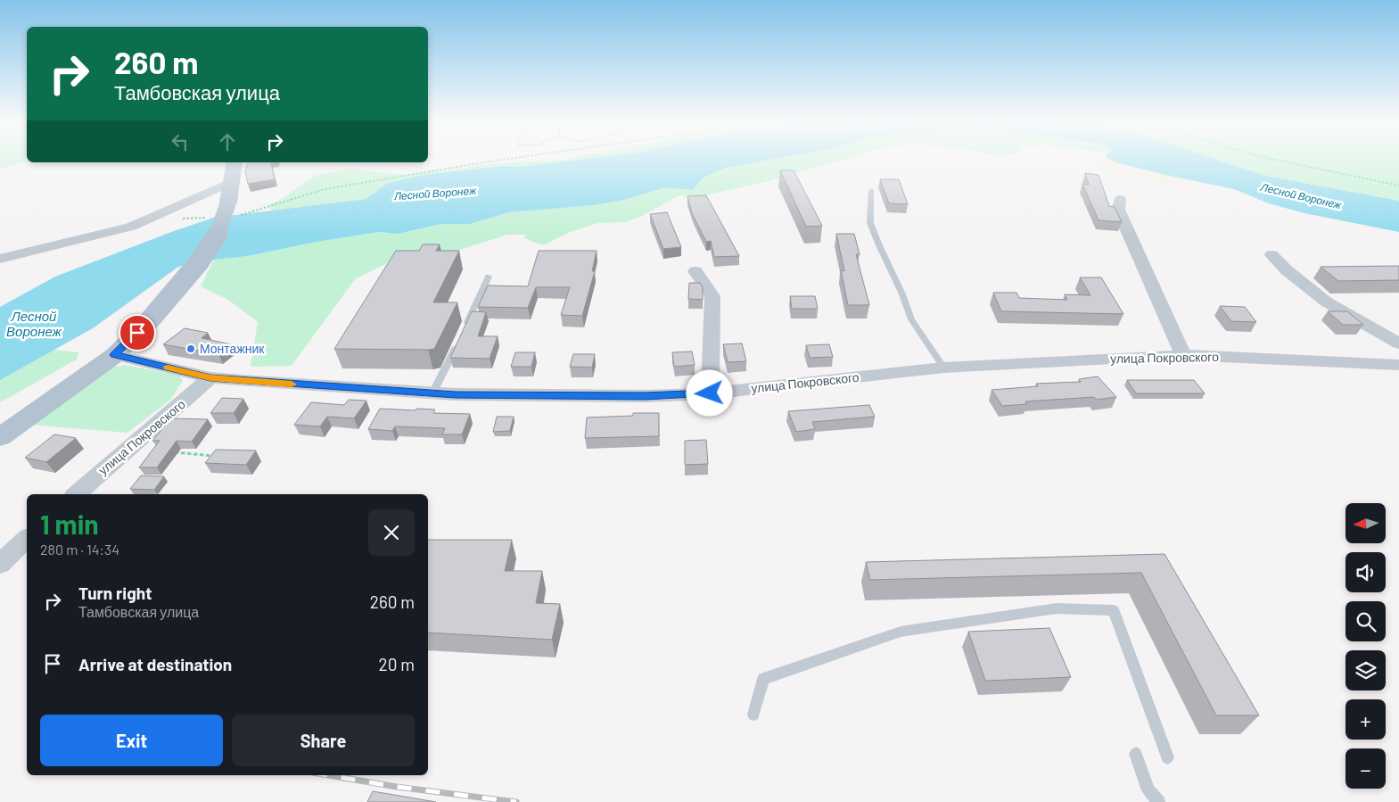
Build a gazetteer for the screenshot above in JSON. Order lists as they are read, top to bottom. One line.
{"streets":{"street":["улица Покровского"]},"water":["Лесной Воронеж"],"places":["Монтажник"],"north":"left","page":{"turn":["260 m","Тамбовская улица"],"heading":["1 min","280 m · 14:34"],"map_buttons":["+","−"],"list":[{"name":"Turn right","note":"Тамбовская улица","value":"260 m"},{"name":"Arrive at destination","value":"20 m"}],"buttons":["Exit","Share"]}}
